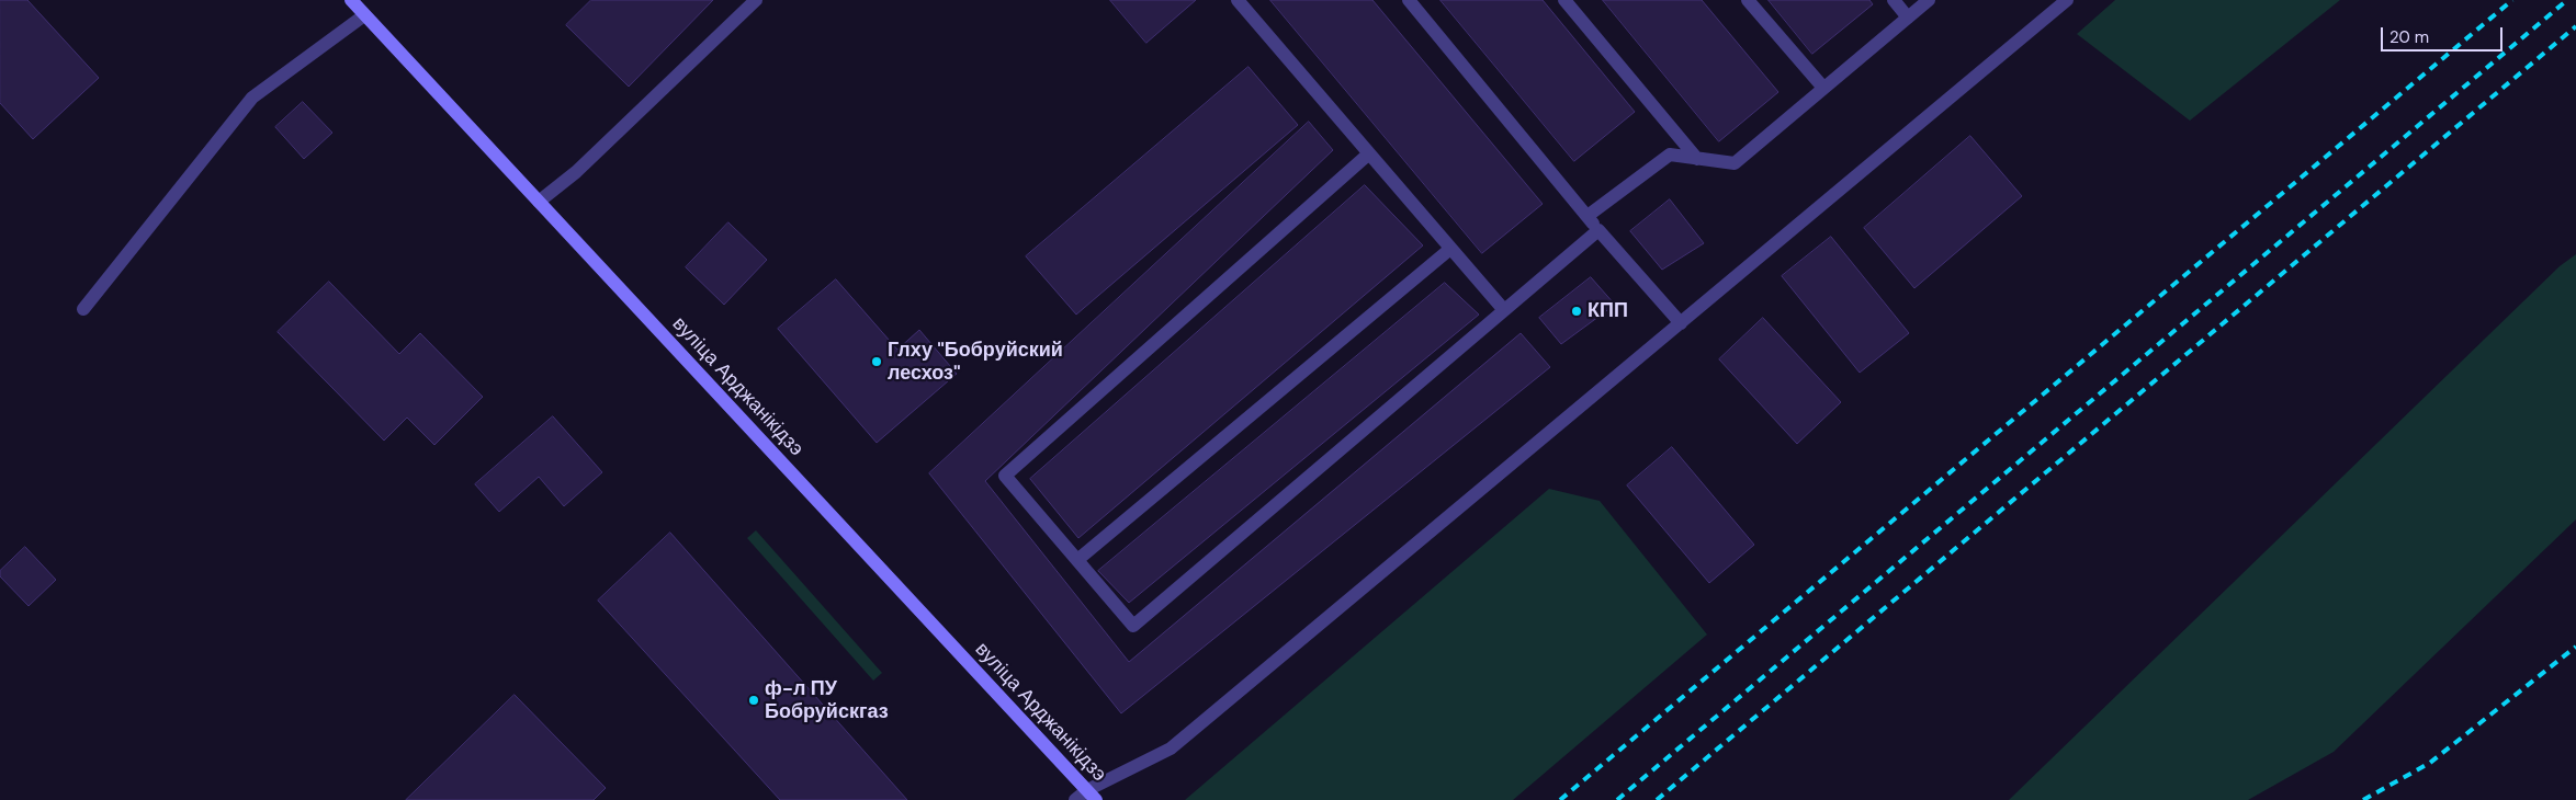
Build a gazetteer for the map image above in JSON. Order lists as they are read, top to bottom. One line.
{"streets":{"main road":["вуліца Арджанікідзэ"]},"places":["КПП","Глху \"Бобруйский лесхоз\"","ф-л ПУ Бобруйскгаз"],"scale_bar":"20 m"}
